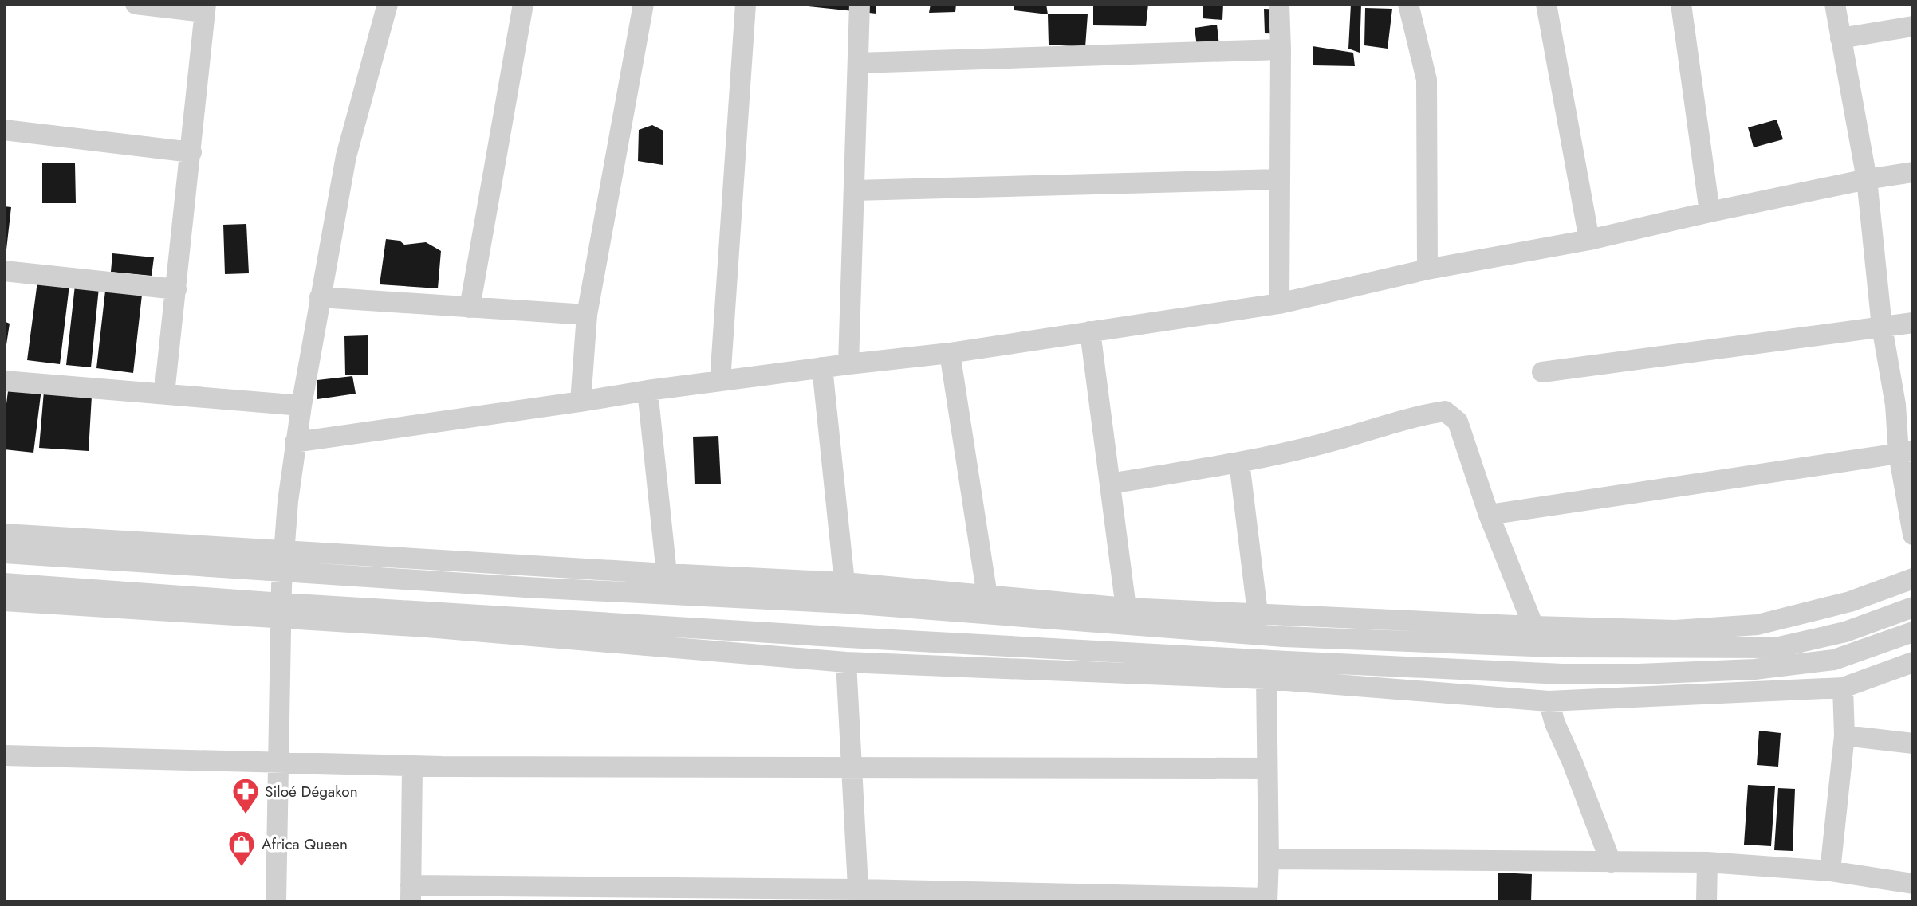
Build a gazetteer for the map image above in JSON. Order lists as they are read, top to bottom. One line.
{"places":{"pharmacy":["Siloé Dégakon"],"shop":["Africa Queen"]}}
